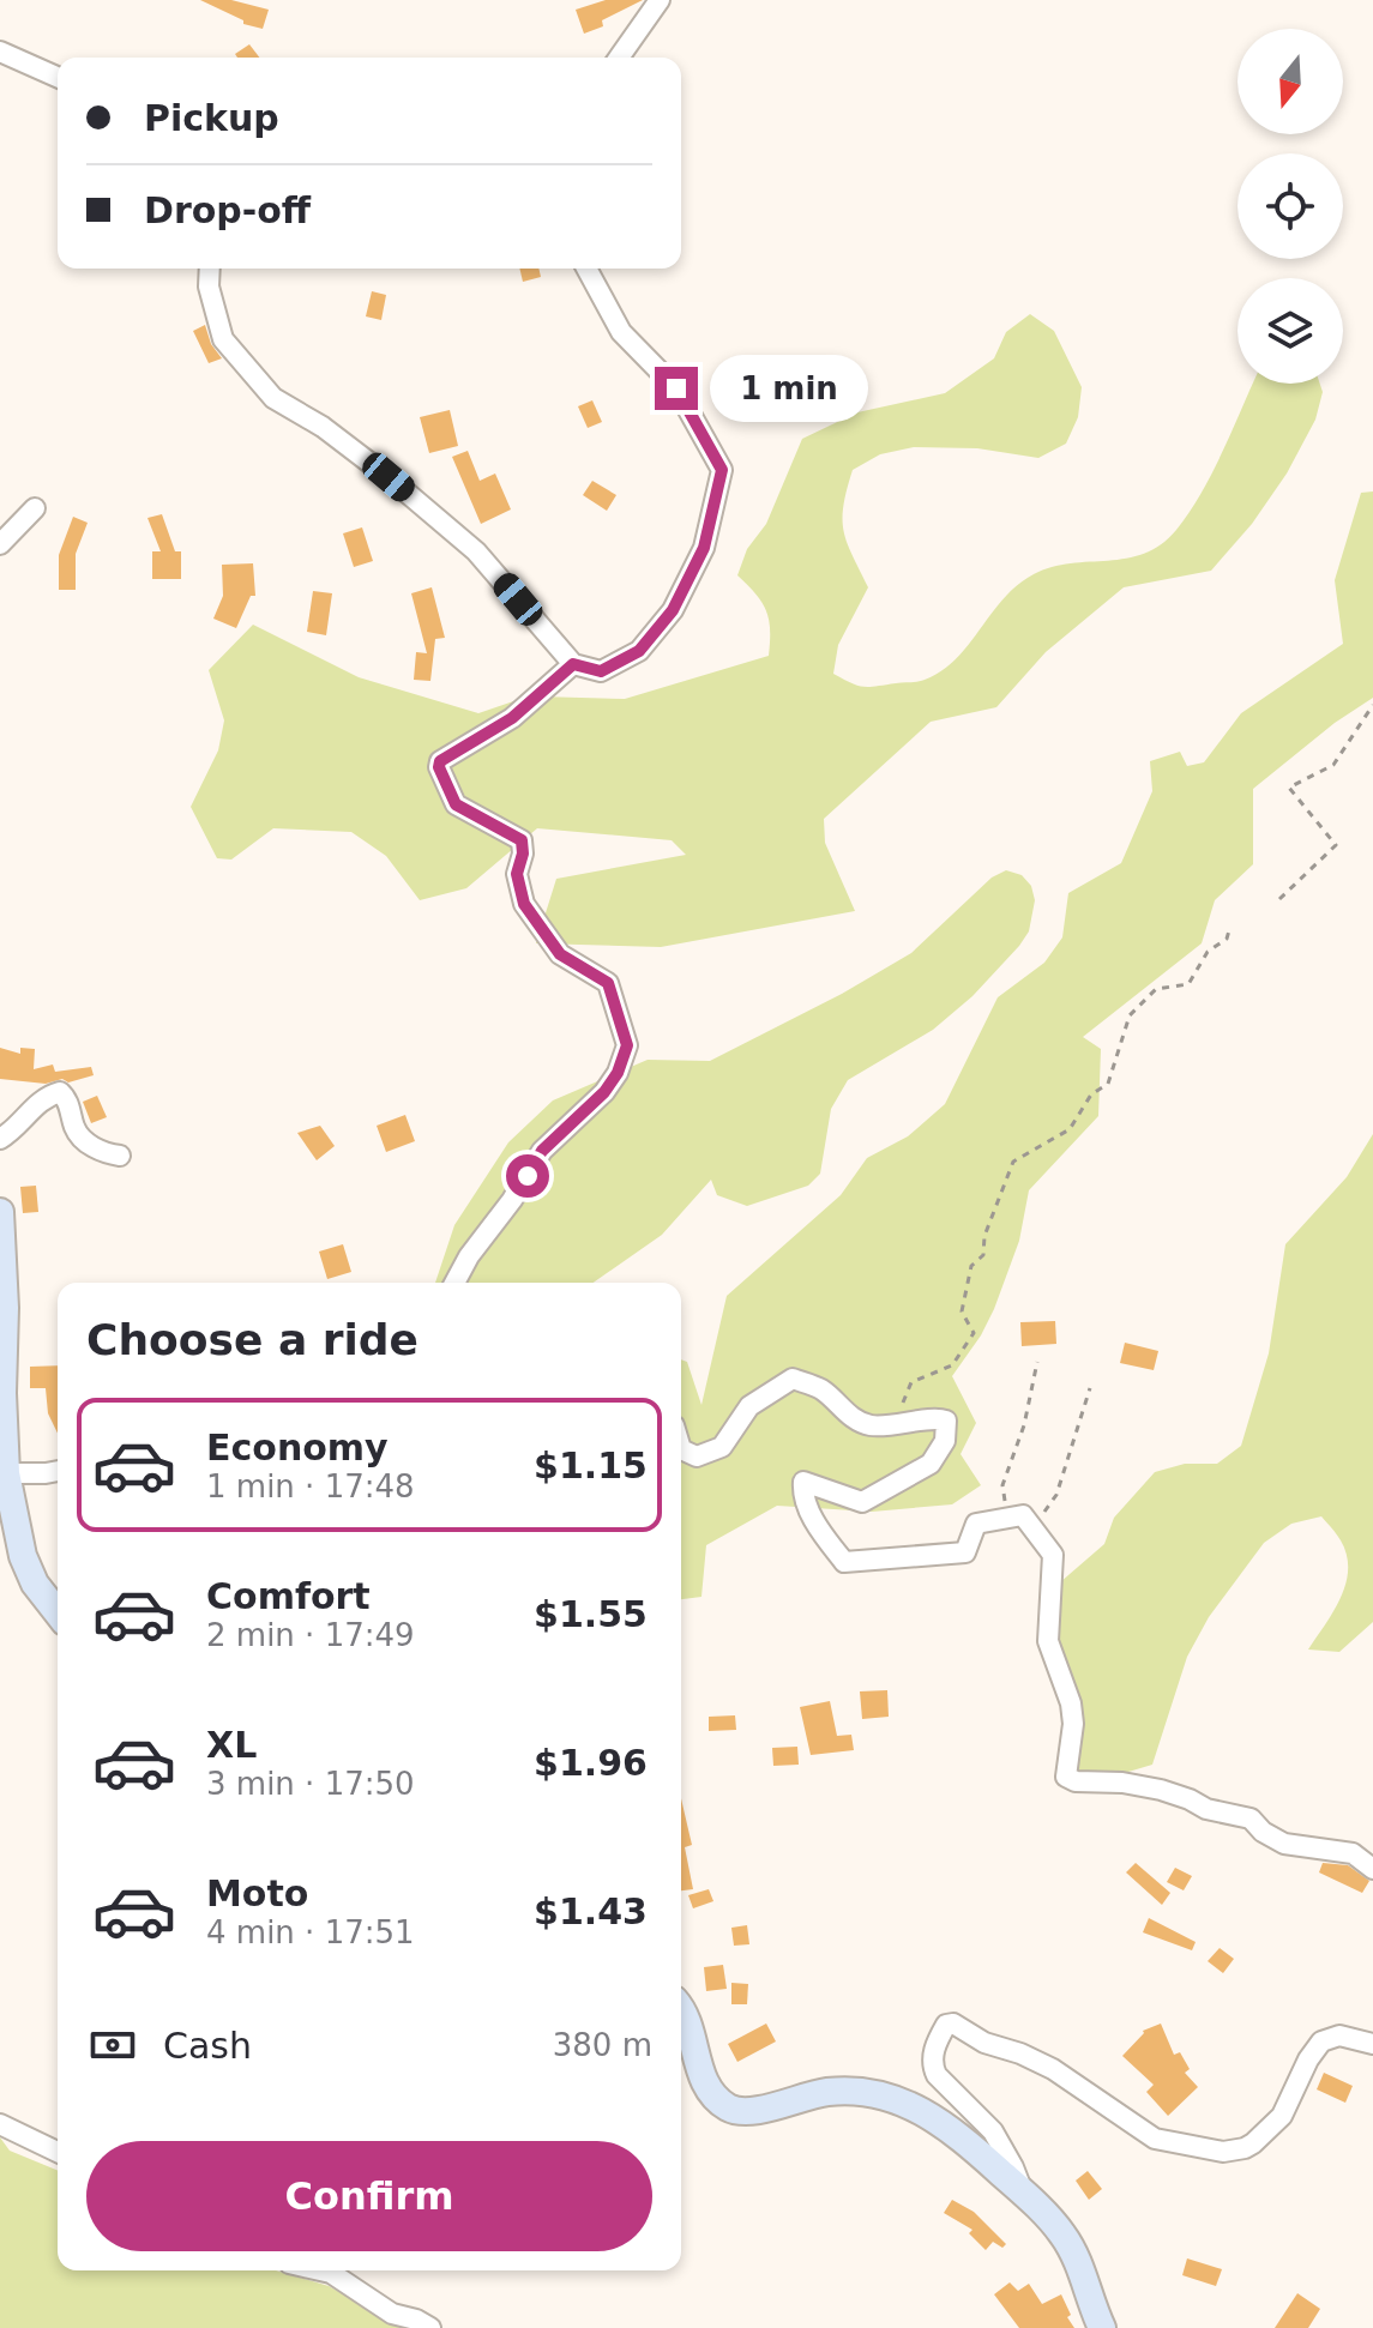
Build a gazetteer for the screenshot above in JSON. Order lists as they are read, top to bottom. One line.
{"north":"bottom","page":{"banner":["Pickup","Drop-off"],"bubble":"1 min","heading":"Choose a ride","list":[{"name":"Economy","note":"1 min · 17:48","value":"$1.15"},{"name":"Comfort","note":"2 min · 17:49","value":"$1.55"},{"name":"XL","note":"3 min · 17:50","value":"$1.96"},{"name":"Moto","note":"4 min · 17:51","value":"$1.43"}],"pay":["Cash","380 m"],"buttons":"Confirm"}}
